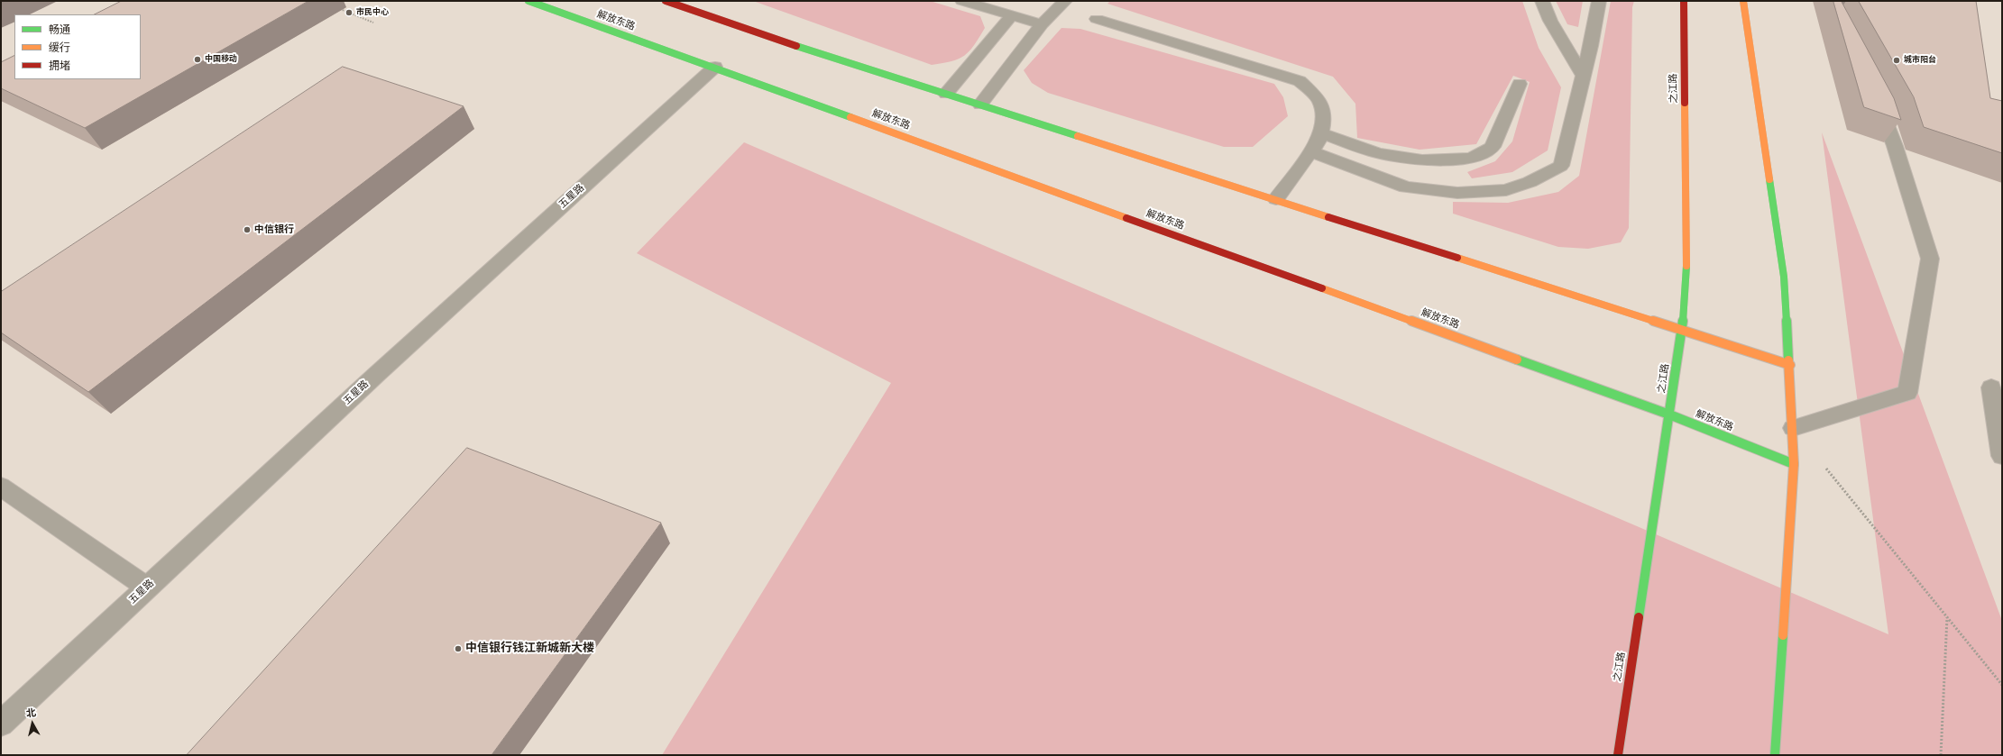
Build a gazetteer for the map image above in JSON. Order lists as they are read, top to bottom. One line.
{"streets":{"main road":["解放东路","之江路"],"street":["五星路"]},"crossings":[["解放东路","之江路"],["解放东路","五星路"]],"places":["市民中心","中国移动","城市阳台","中信银行","中信银行钱江新城新大楼"],"legend":["畅通","缓行","拥堵"],"north":"top"}
